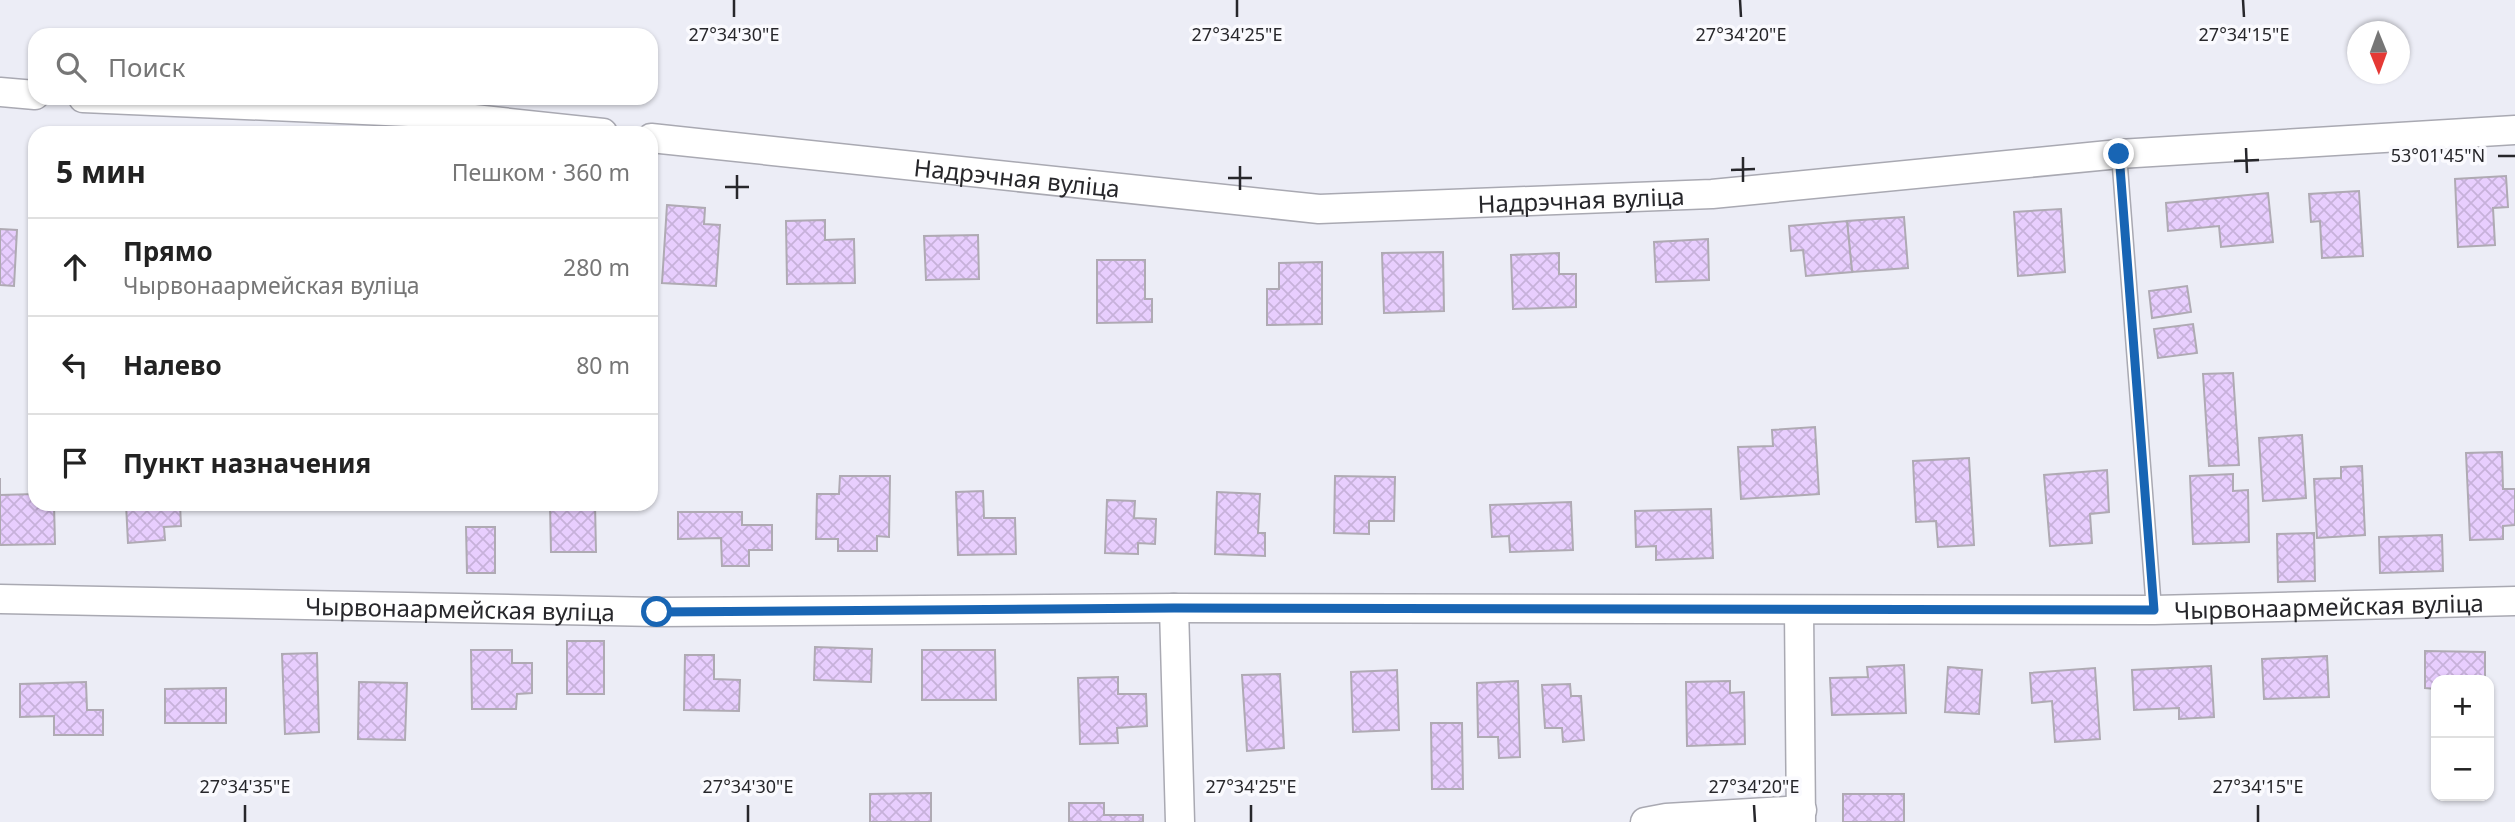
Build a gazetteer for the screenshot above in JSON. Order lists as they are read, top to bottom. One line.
{"streets":{"street":["Надрэчная вуліца","Чырвонаармейская вуліца"]},"north":"bottom","page":{"search":"Поиск","heading":["5 мин","Пешком · 360 m"],"list":[["Прямо","Чырвонаармейская вуліца","280 m"],["Налево","80 m"],"Пункт назначения"],"map_buttons":["+","−"]},"coordinates":["27°34'30\"E","27°34'25\"E","27°34'20\"E","27°34'15\"E","53°01'45\"N","27°34'35\"E"]}
